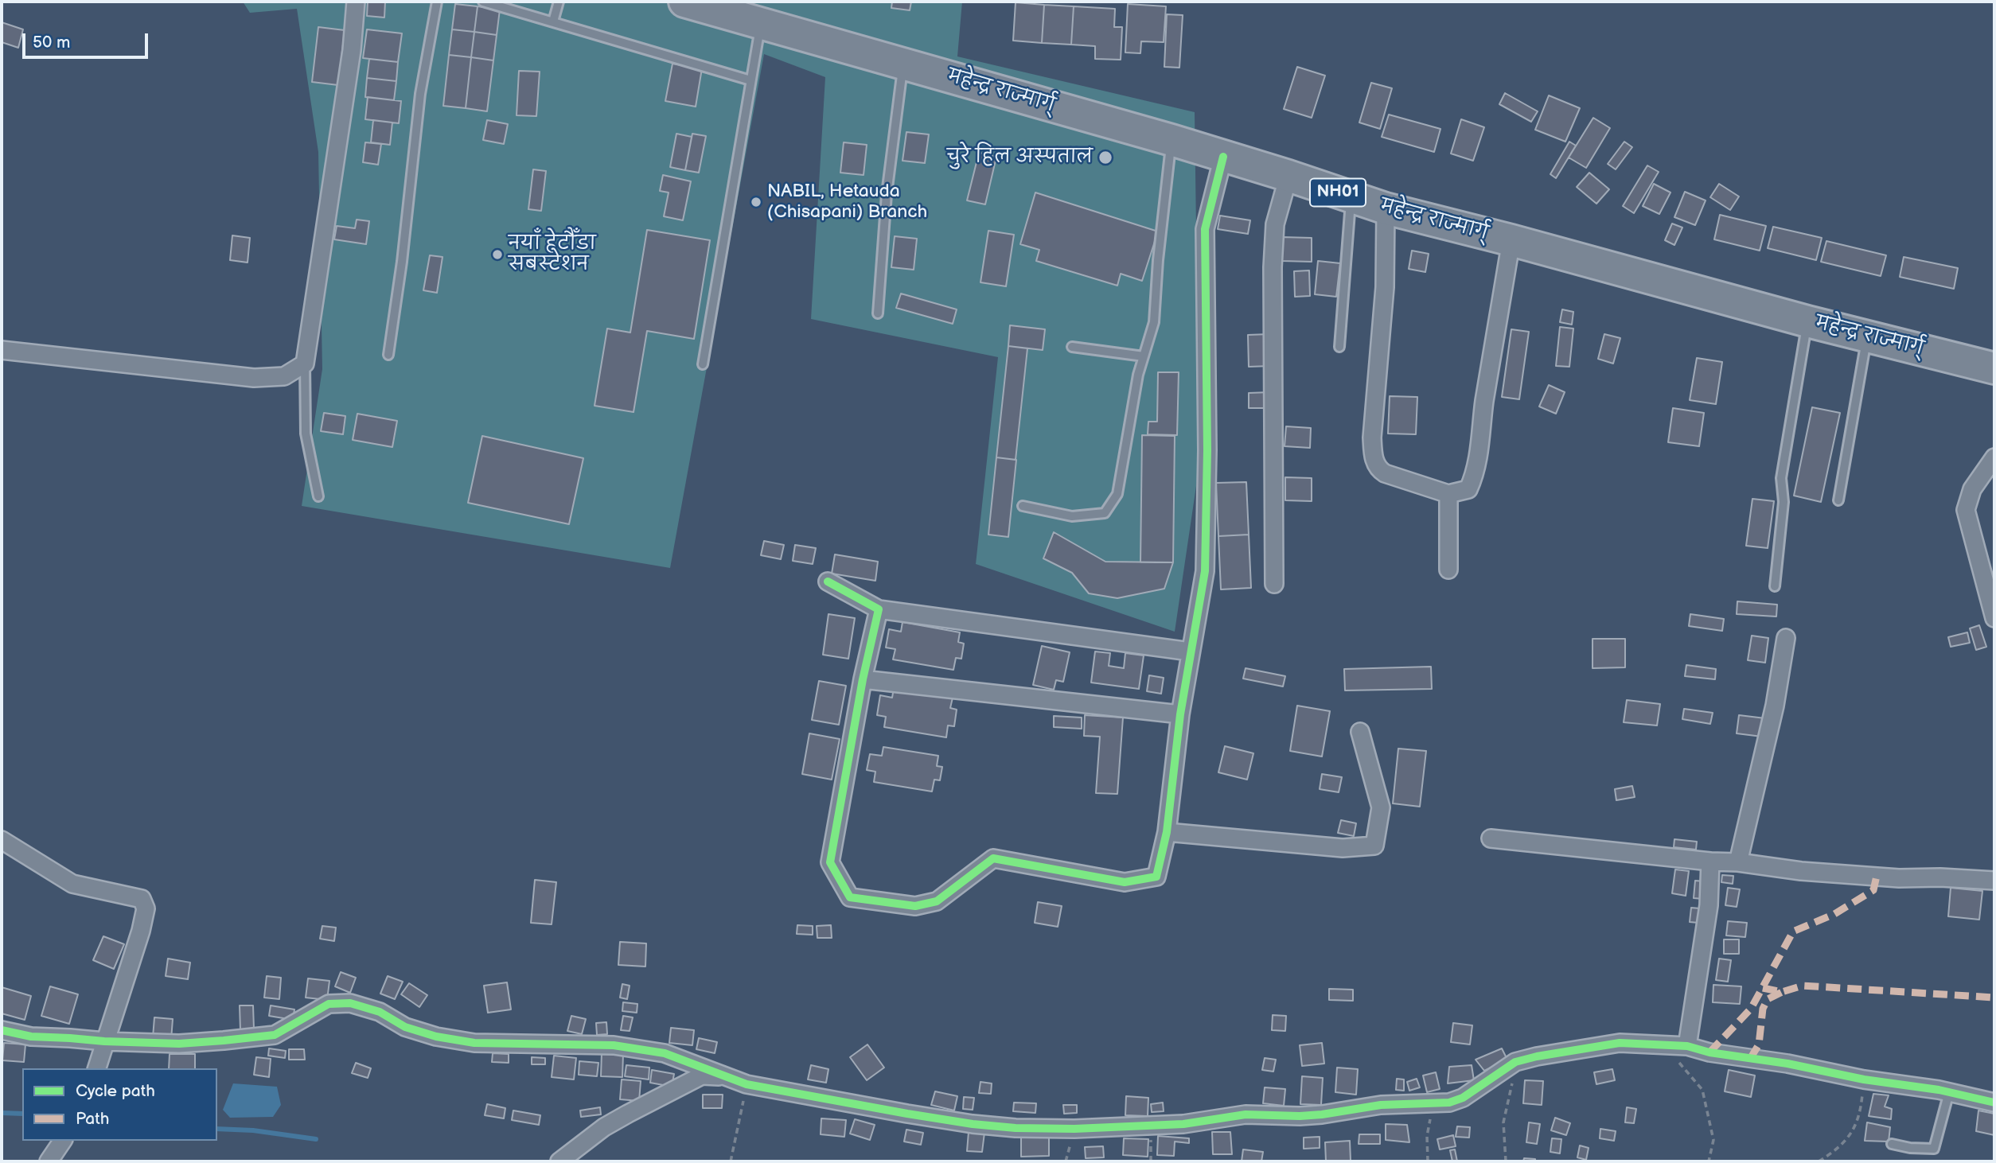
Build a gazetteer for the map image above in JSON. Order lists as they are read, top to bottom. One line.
{"streets":{"highway":["महेन्द्र राज्मार्ग्","NH01"]},"places":["चुरे हिल अस्पताल","NABIL, Hetauda (Chisapani) Branch","नयाँ हेटौँडा सबस्टेशन"],"legend":["Cycle path","Path"],"scale_bar":"50 m"}
